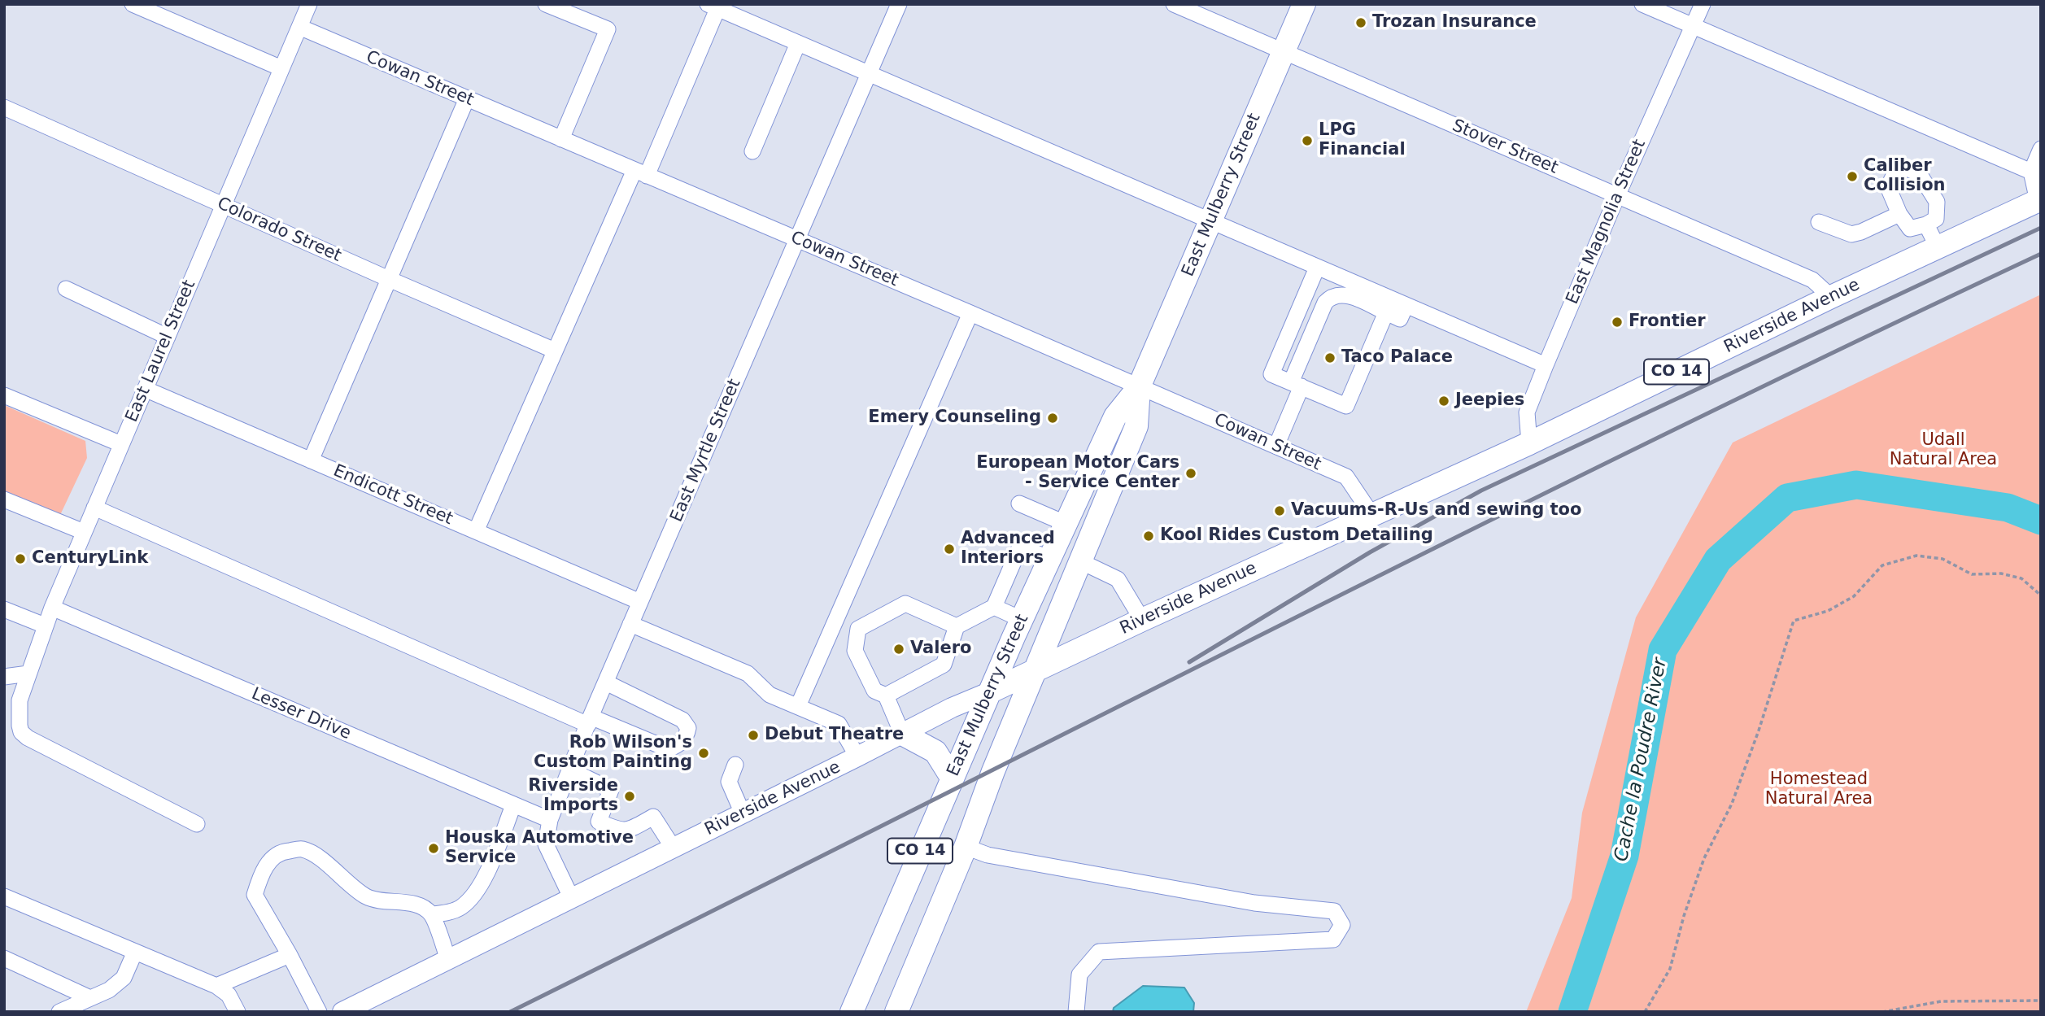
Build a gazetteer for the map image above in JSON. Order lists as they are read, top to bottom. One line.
{"streets":{"highway":["East Mulberry Street","Riverside Avenue","CO 14"],"street":["Cowan Street","Stover Street","East Magnolia Street","Colorado Street","East Laurel Street","East Myrtle Street","Endicott Street","Lesser Drive"]},"crossings":[["Cowan Street","East Mulberry Street"],["Cowan Street","Riverside Avenue"],["Cowan Street","East Laurel Street"],["Cowan Street","East Myrtle Street"],["Stover Street","East Mulberry Street"],["Stover Street","East Magnolia Street"],["Stover Street","Riverside Avenue"],["East Mulberry Street","Riverside Avenue"],["East Magnolia Street","Riverside Avenue"],["Colorado Street","East Laurel Street"],["Riverside Avenue","East Myrtle Street"],["East Laurel Street","Endicott Street"],["East Laurel Street","Lesser Drive"],["East Myrtle Street","Endicott Street"],["East Myrtle Street","Lesser Drive"]],"water":["Cache la Poudre River"],"parks":["Udall Natural Area","Homestead Natural Area"],"places":["Trozan Insurance","LPG Financial","Caliber Collision","Frontier","Taco Palace","Jeepies","Emery Counseling","European Motor Cars - Service Center","Vacuums-R-Us and sewing too","Kool Rides Custom Detailing","Advanced Interiors","CenturyLink","Valero","Debut Theatre","Rob Wilson's Custom Painting","Riverside Imports","Houska Automotive Service"]}
